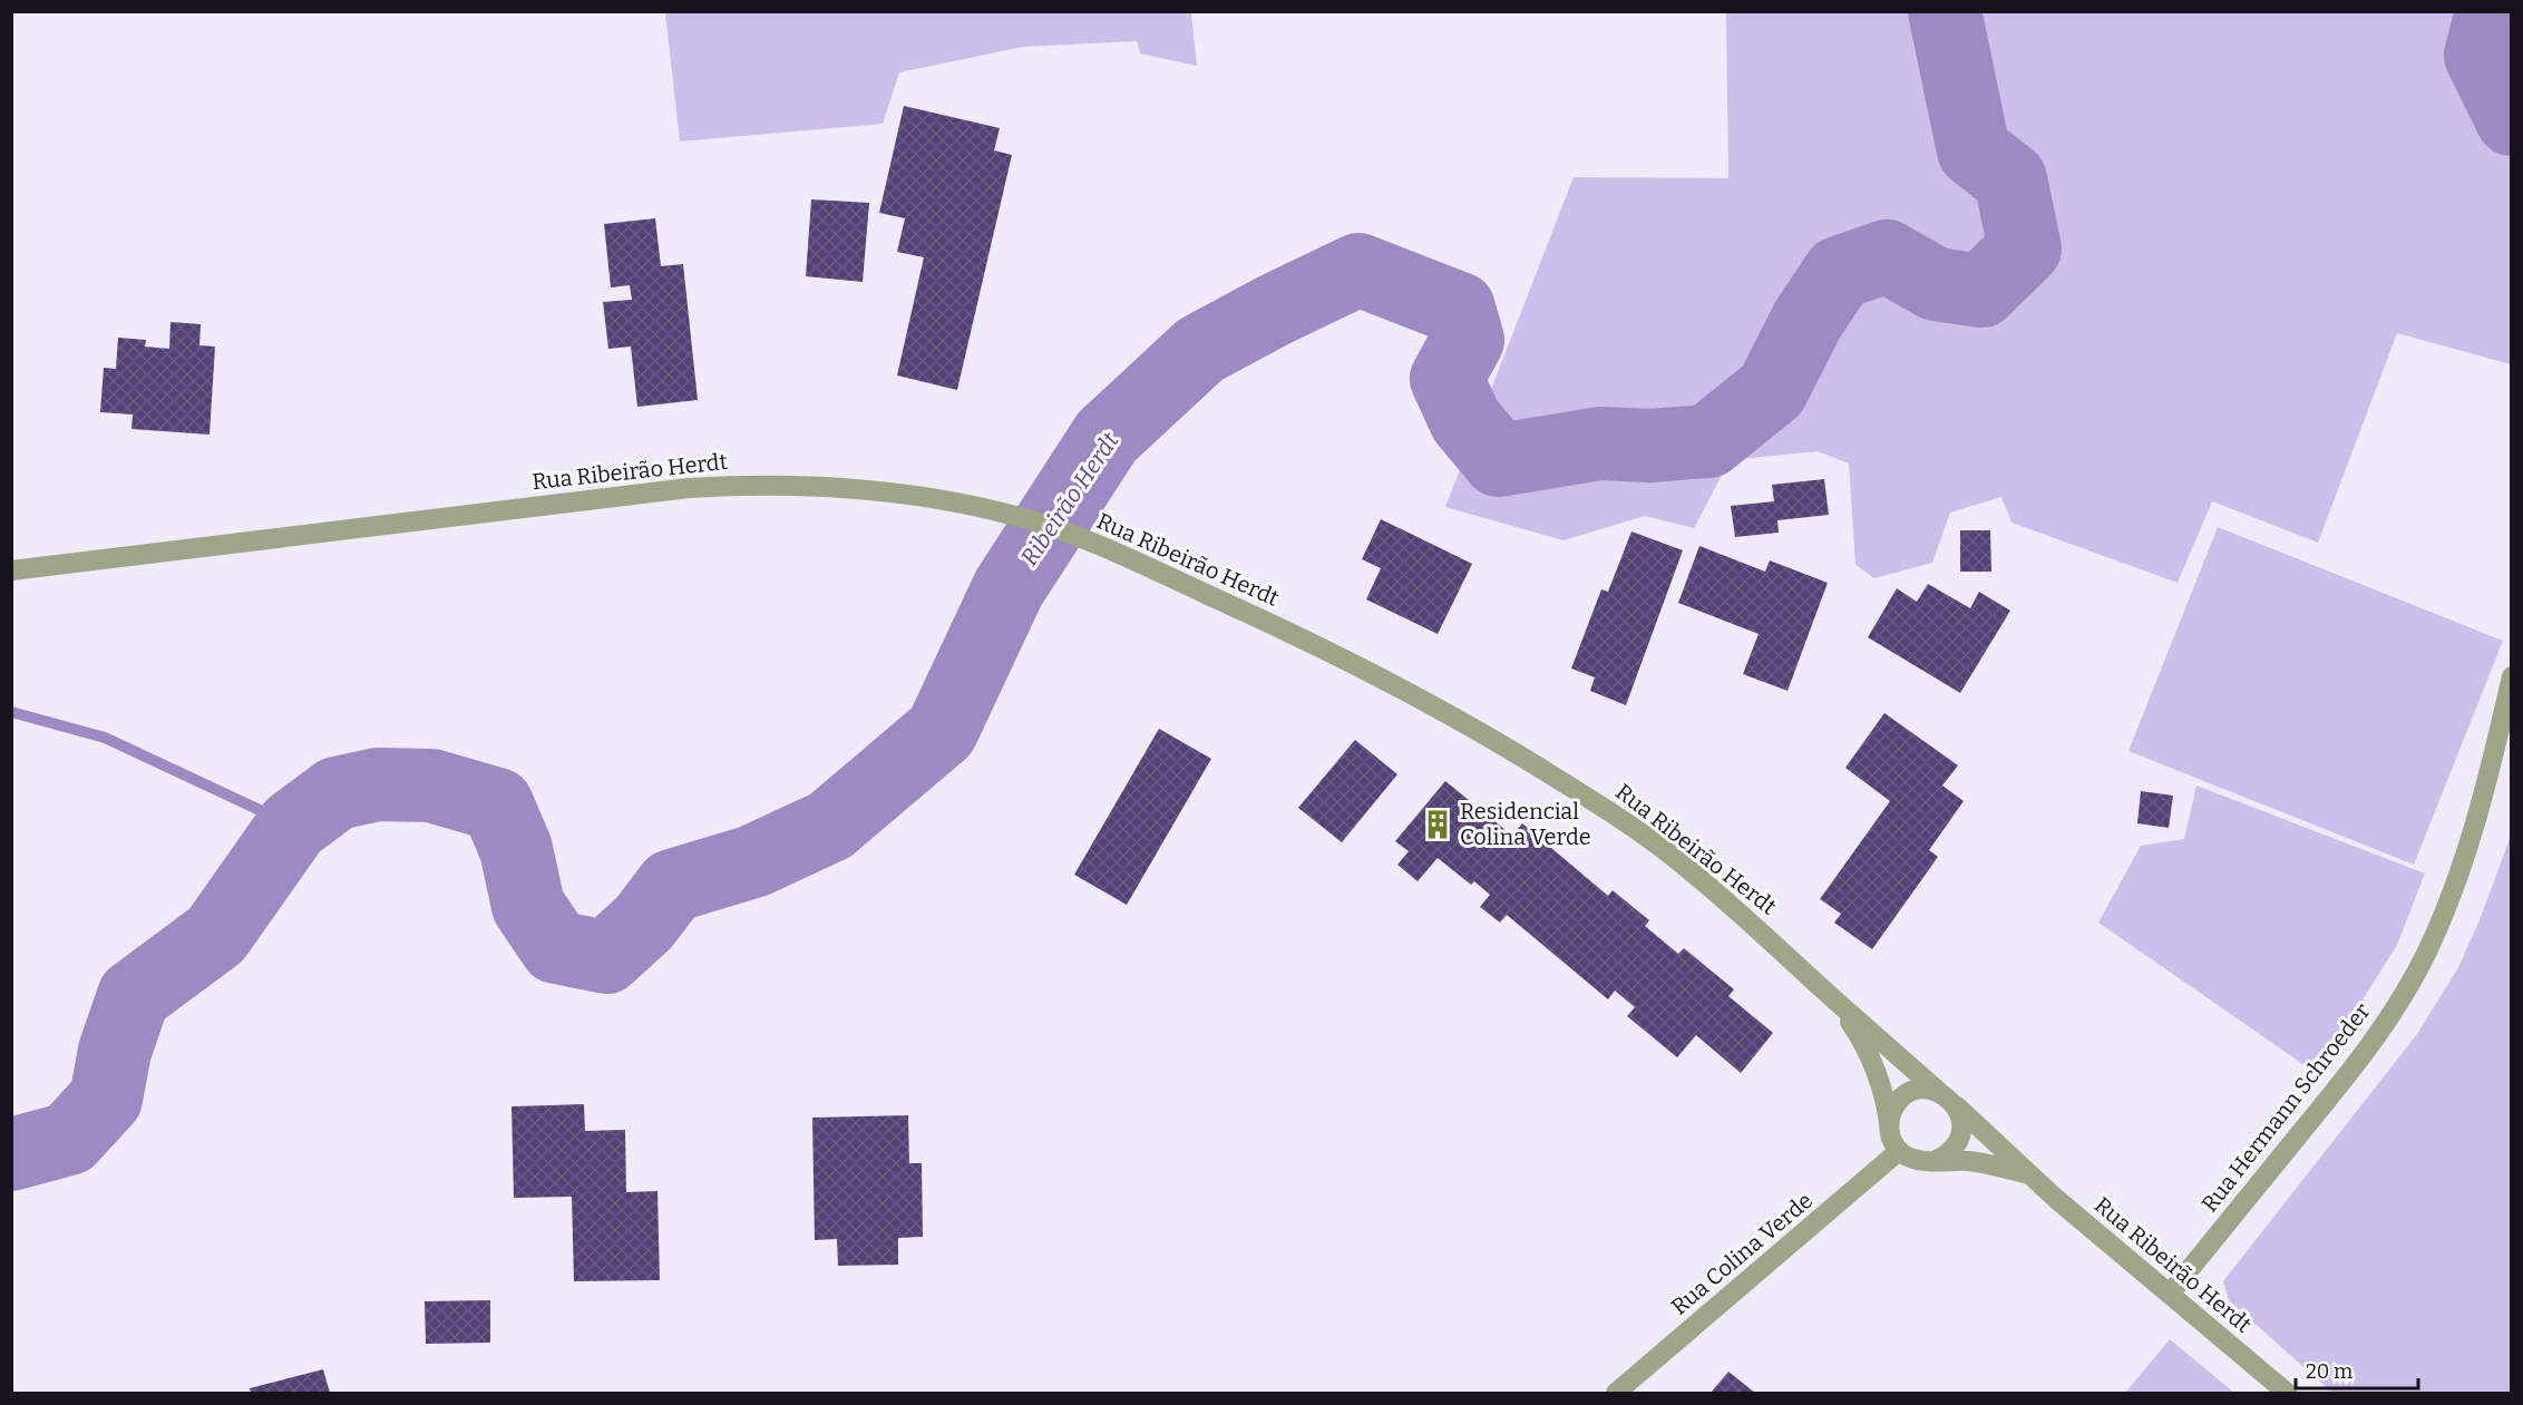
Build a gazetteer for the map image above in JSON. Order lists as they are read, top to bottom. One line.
{"streets":{"street":["Rua Ribeirão Herdt","Rua Hermann Schroeder","Rua Colina Verde"]},"crossings":[["Rua Ribeirão Herdt","Rua Hermann Schroeder"],["Rua Ribeirão Herdt","Rua Colina Verde"]],"water":["Ribeirão Herdt"],"places":{"building":["Residencial Colina Verde"]},"scale_bar":"20 m"}
